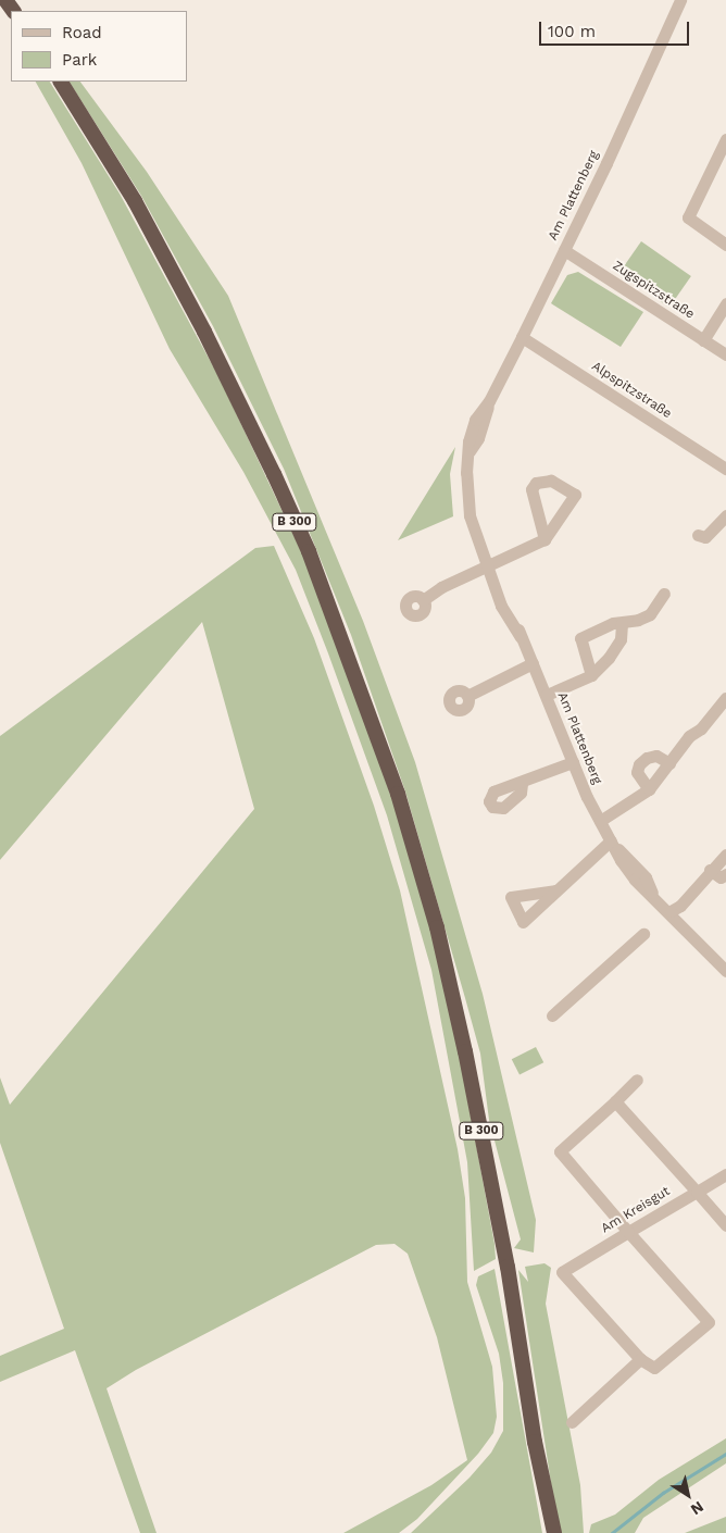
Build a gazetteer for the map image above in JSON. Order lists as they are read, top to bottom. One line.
{"streets":{"highway":["B 300"],"street":["Am Plattenberg","Zugspitzstraße","Alpspitzstraße","Am Kreisgut"]},"crossings":[["Am Plattenberg","Zugspitzstraße"],["Am Plattenberg","Alpspitzstraße"]],"legend":["Road","Park"],"scale_bar":"100 m","north":"bottom right"}
